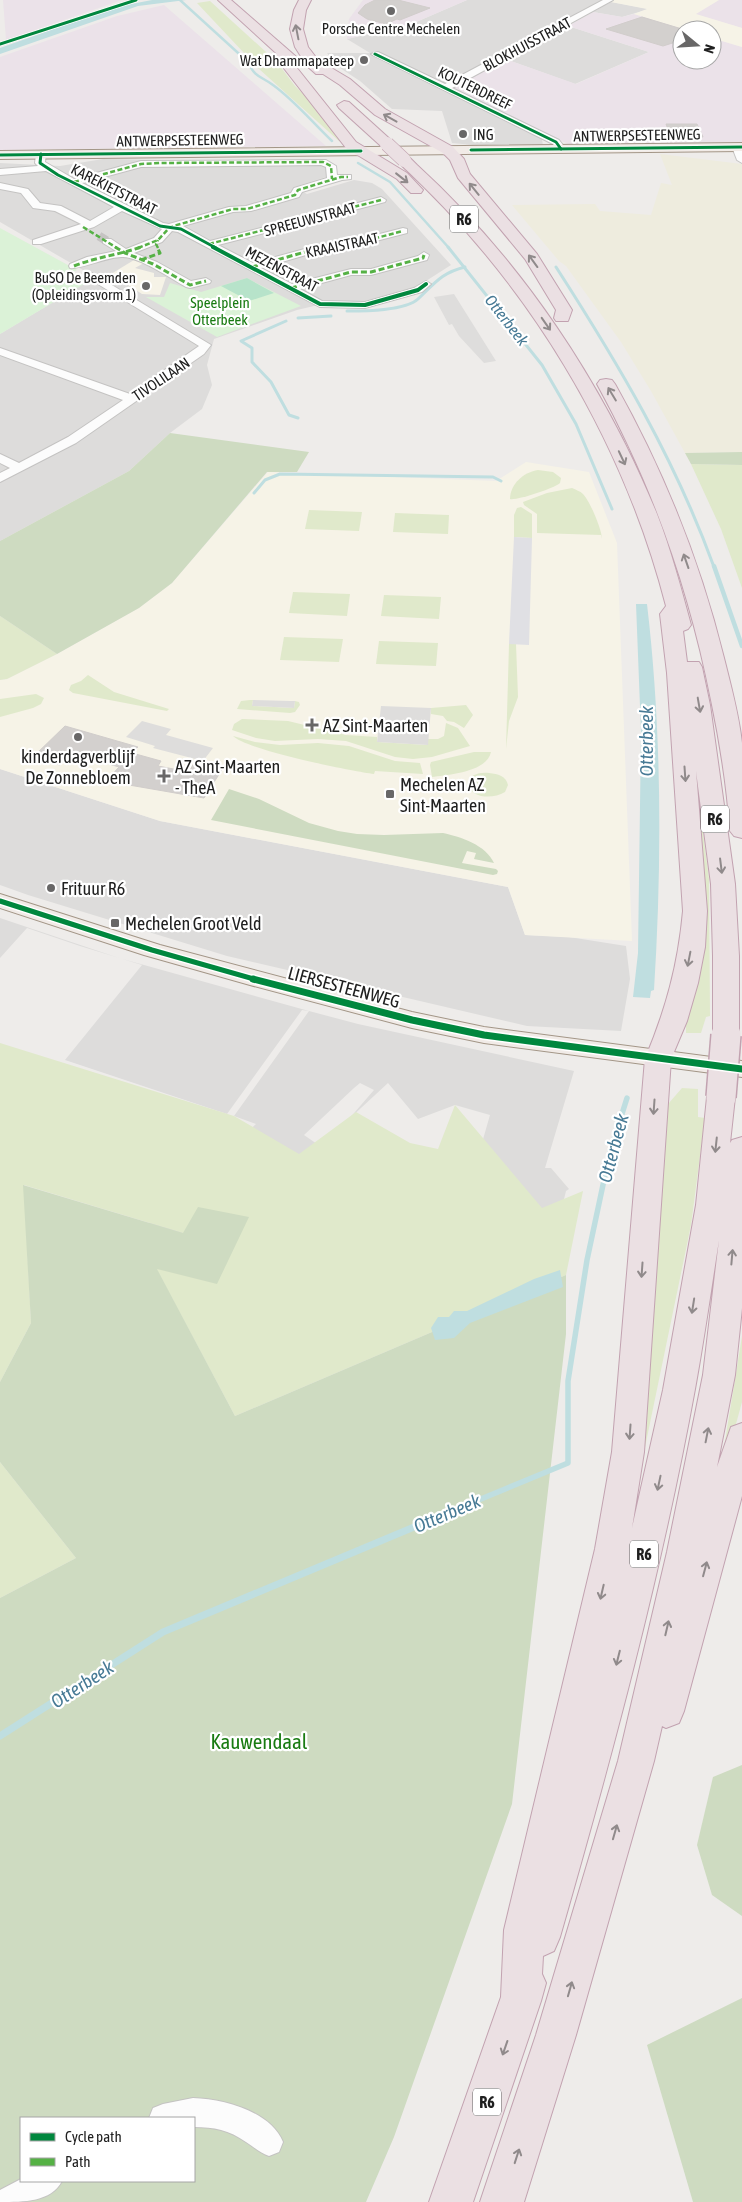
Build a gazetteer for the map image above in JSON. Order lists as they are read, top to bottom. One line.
{"streets":{"highway":["R6"],"main road":["ANTWERPSESTEENWEG","LIERSESTEENWEG"],"street":["BLOKHUISSTRAAT","KOUTERDREEF","KAREKIETSTRAAT","SPREEUWSTRAAT","KRAAISTRAAT","MEZENSTRAAT","TIVOLILAAN"]},"crossings":[["BLOKHUISSTRAAT","KOUTERDREEF"],["KOUTERDREEF","ANTWERPSESTEENWEG"],["ANTWERPSESTEENWEG","KAREKIETSTRAAT"],["ANTWERPSESTEENWEG","R6"],["KAREKIETSTRAAT","MEZENSTRAAT"],["SPREEUWSTRAAT","MEZENSTRAAT"],["KRAAISTRAAT","MEZENSTRAAT"]],"water":["Otterbeek"],"parks":["Speelplein Otterbeek","Kauwendaal"],"places":{"other":["Porsche Centre Mechelen","Wat Dhammapateep","ING","BuSO De Beemden (Opleidingsvorm 1)","kinderdagverblijf De Zonnebloem","Frituur R6"],"health":["AZ Sint-Maarten","AZ Sint-Maarten - TheA"],"transit":["Mechelen AZ Sint-Maarten","Mechelen Groot Veld"]},"legend":["Cycle path","Path"],"north":"right"}
